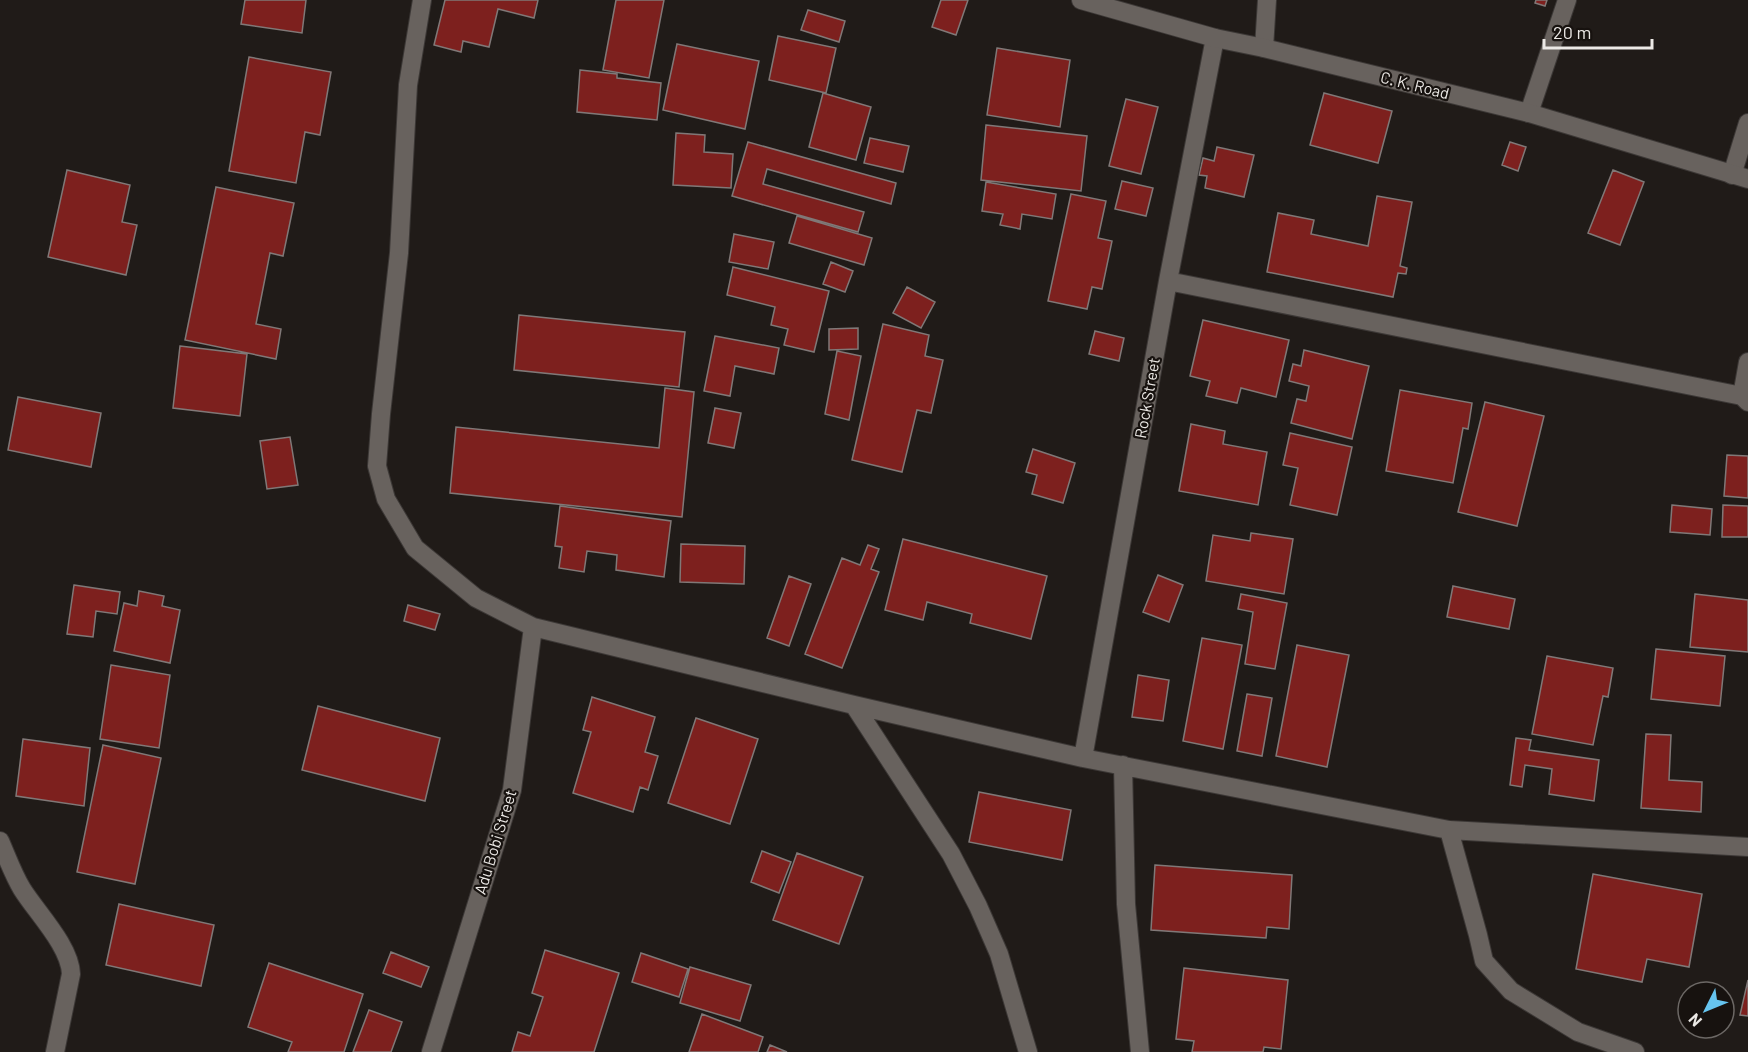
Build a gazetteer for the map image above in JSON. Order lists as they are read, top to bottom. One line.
{"streets":{"street":["C. K. Road","Rock Street","Adu Bobi Street"]},"crossings":[["C. K. Road","Rock Street"]],"scale_bar":"20 m","north":"bottom left"}
